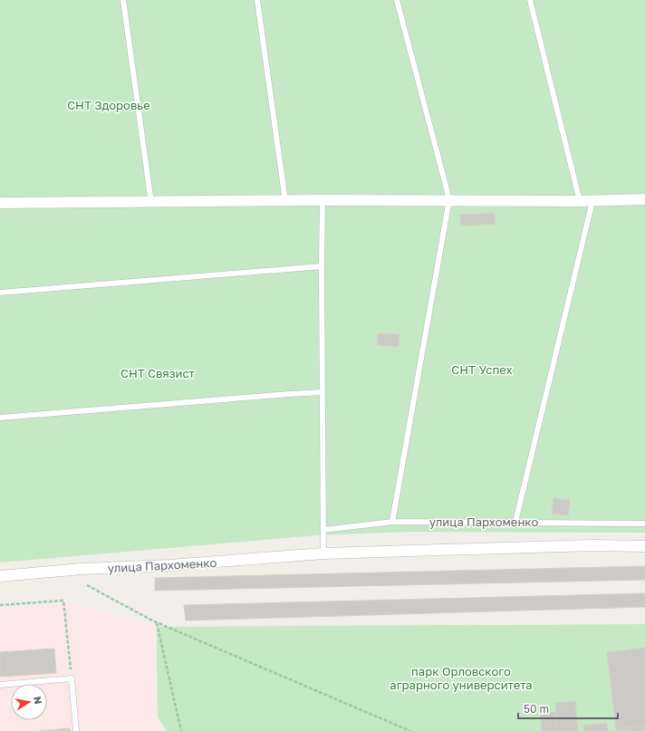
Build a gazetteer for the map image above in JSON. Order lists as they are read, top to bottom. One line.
{"streets":{"street":["улица Пархоменко"]},"parks":["СНТ Здоровье","СНТ Успех","СНТ Связист","парк Орловского аграрного университета"],"scale_bar":"50 m","north":"right"}
